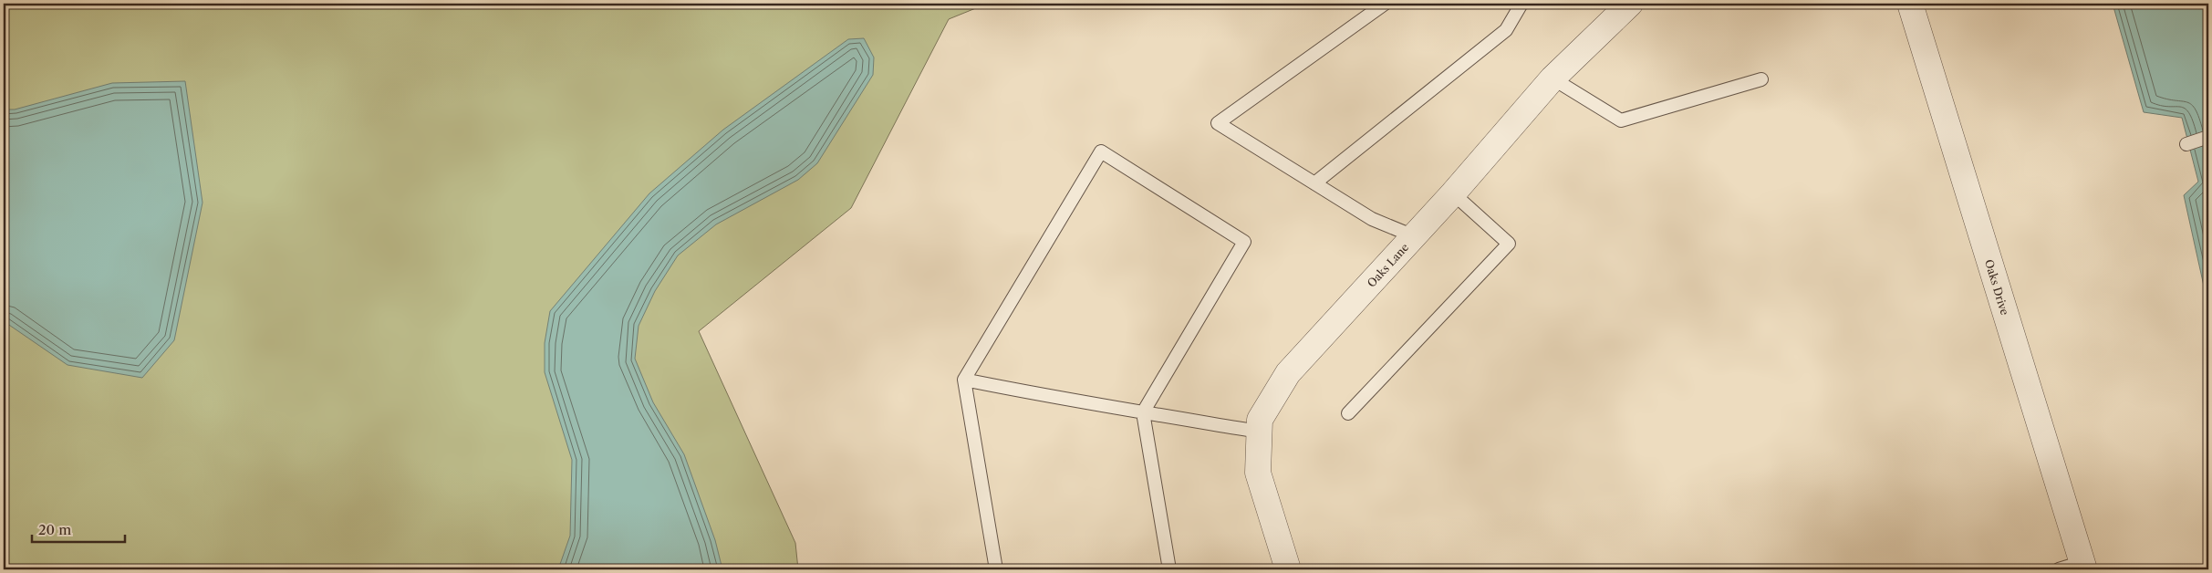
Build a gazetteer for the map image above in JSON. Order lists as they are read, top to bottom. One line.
{"streets":{"street":["Oaks Lane","Oaks Drive"]},"scale_bar":"20 m"}
